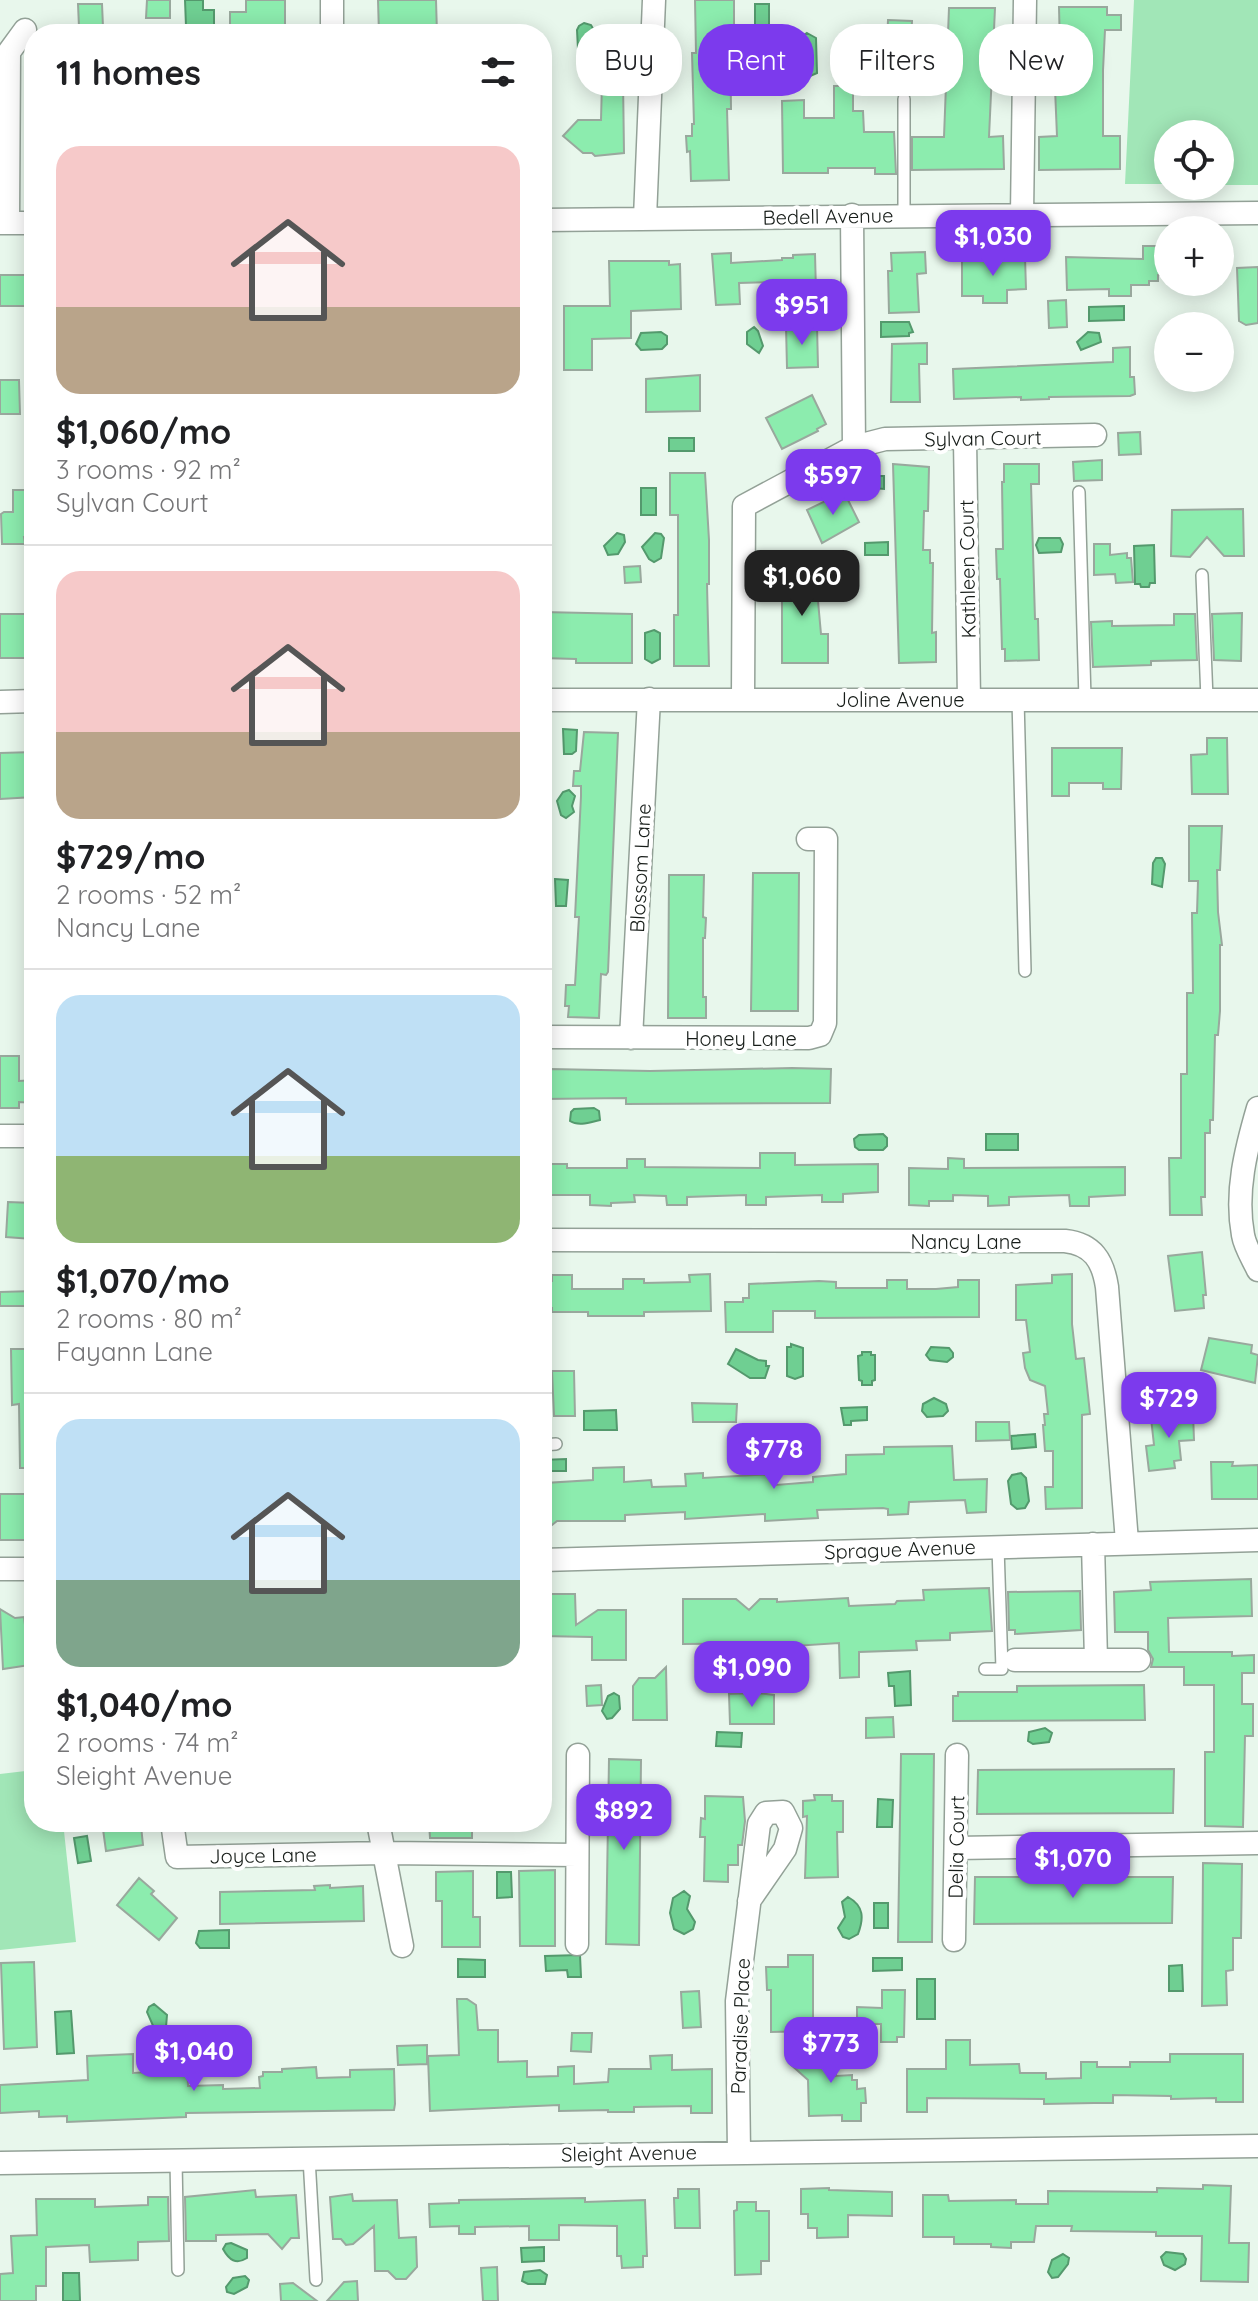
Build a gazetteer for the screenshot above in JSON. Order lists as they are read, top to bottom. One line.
{"streets":{"street":["Bedell Avenue","Sylvan Court","Kathleen Court","Joline Avenue","Blossom Lane","Honey Lane","Nancy Lane","Sprague Avenue","Delia Court","Joyce Lane","Paradise Place","Sleight Avenue"]},"crossings":[["Sylvan Court","Kathleen Court"],["Sylvan Court","Joline Avenue"],["Kathleen Court","Joline Avenue"],["Joline Avenue","Blossom Lane"],["Blossom Lane","Honey Lane"],["Nancy Lane","Sprague Avenue"],["Paradise Place","Sleight Avenue"]],"page":{"chip":["Buy","Rent","Filters","New"],"heading":"11 homes","map_buttons":["+","−"],"list":[{"name":"$1,060/mo","note":"3 rooms · 92 m² · Sylvan Court"},{"name":"$729/mo","note":"2 rooms · 52 m² · Nancy Lane"},{"name":"$1,070/mo","note":"2 rooms · 80 m² · Fayann Lane"},{"name":"$1,040/mo","note":"2 rooms · 74 m² · Sleight Avenue"}],"price":["$1,030","$951","$597","$1,060","$729","$778","$1,090","$892","$1,070","$773","$1,040"]}}
